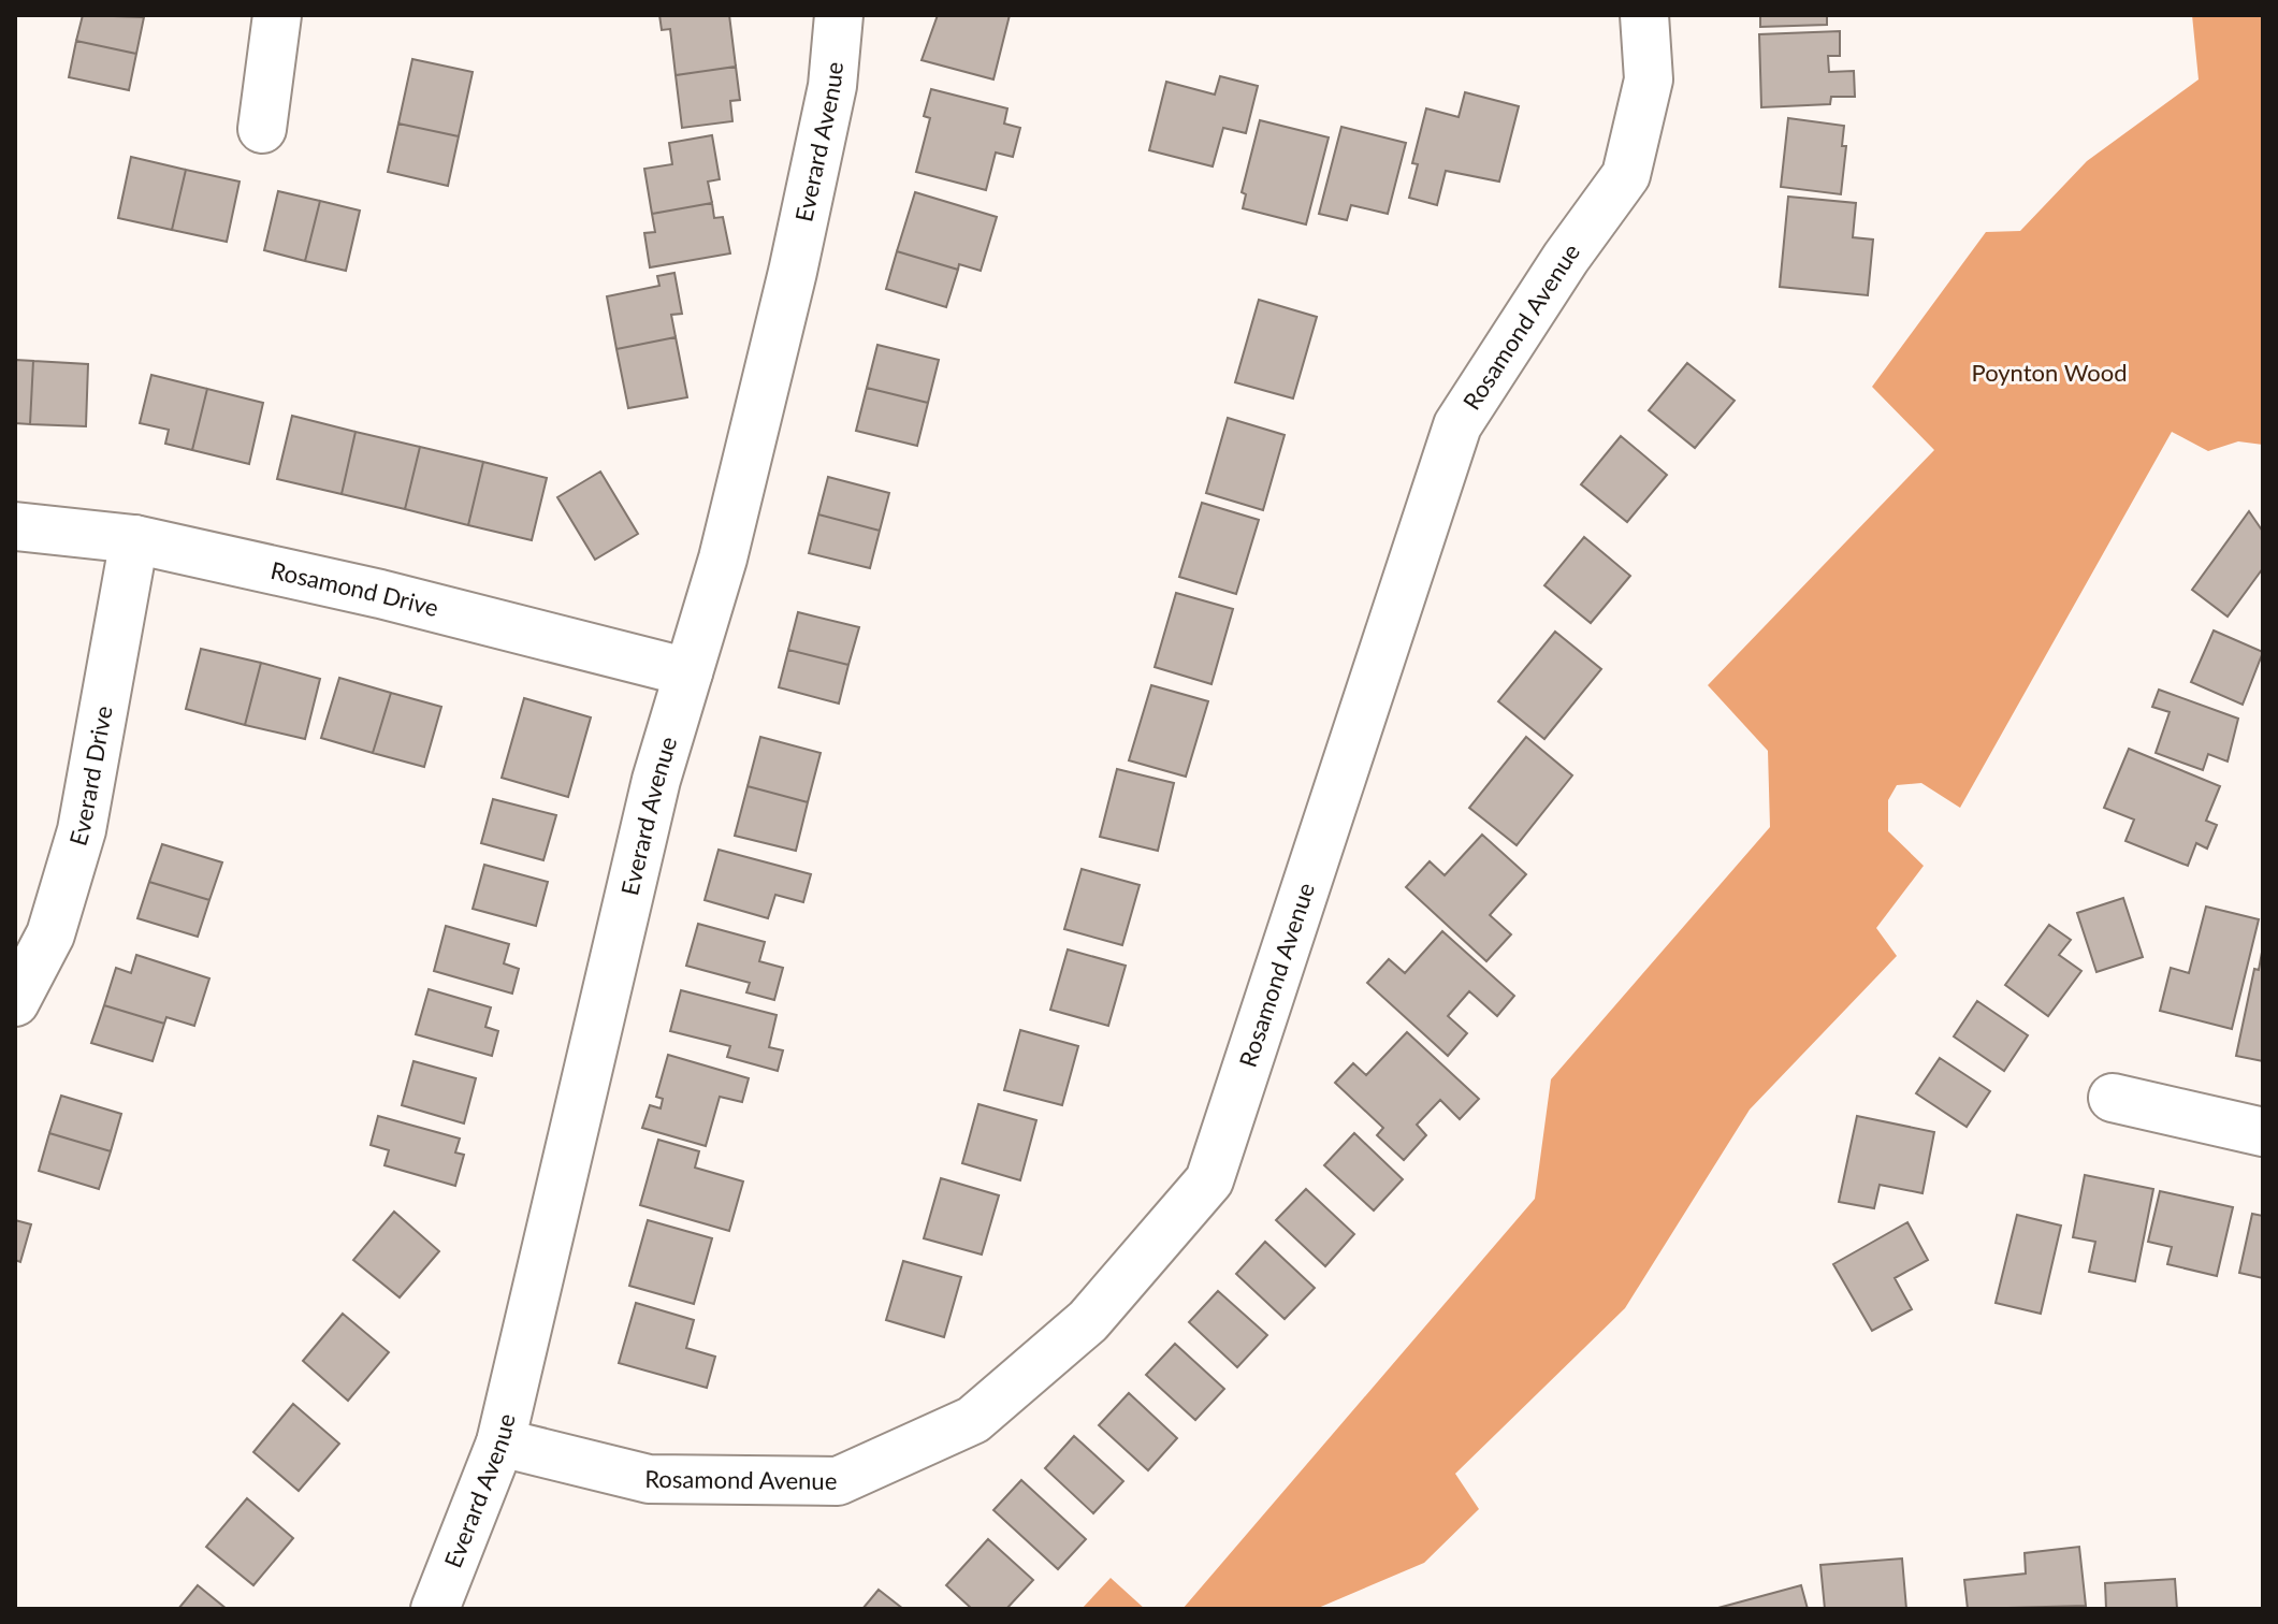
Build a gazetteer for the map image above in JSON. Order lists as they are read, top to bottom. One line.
{"streets":{"street":["Everard Avenue","Rosamond Avenue","Rosamond Drive","Everard Drive"]},"crossings":[["Everard Avenue","Rosamond Avenue"],["Everard Avenue","Rosamond Drive"],["Rosamond Drive","Everard Drive"]],"parks":["Poynton Wood"]}
